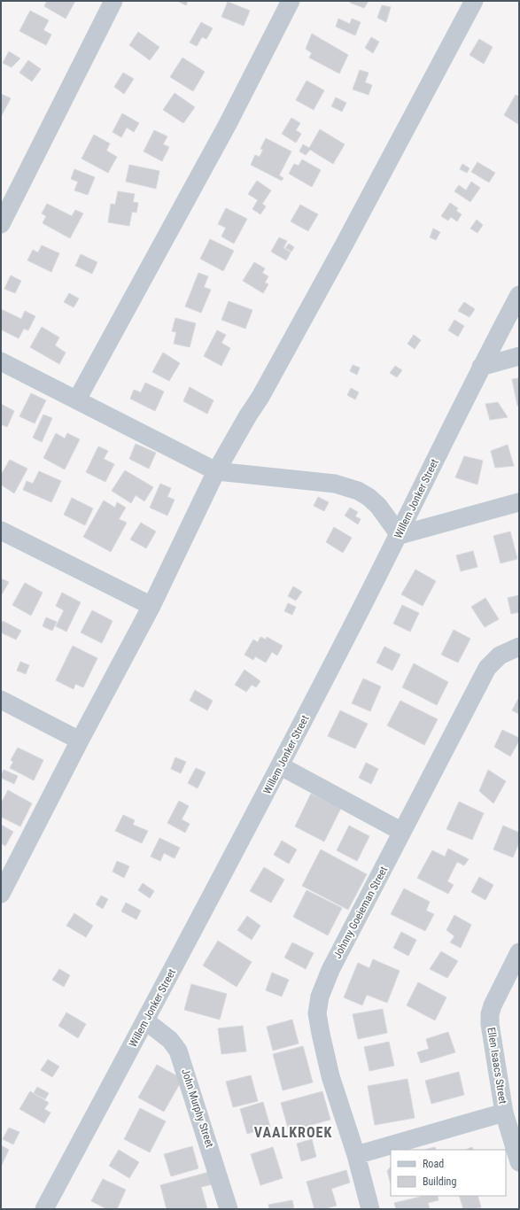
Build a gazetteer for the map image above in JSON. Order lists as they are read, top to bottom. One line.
{"streets":{"street":["Willem Jonker Street","Johnny Goeieman Street","Ellen Isaacs Street","John Murphy Street"]},"crossings":[["Willem Jonker Street","John Murphy Street"]],"districts":["VAALKROEK"],"legend":["Road","Building"]}
